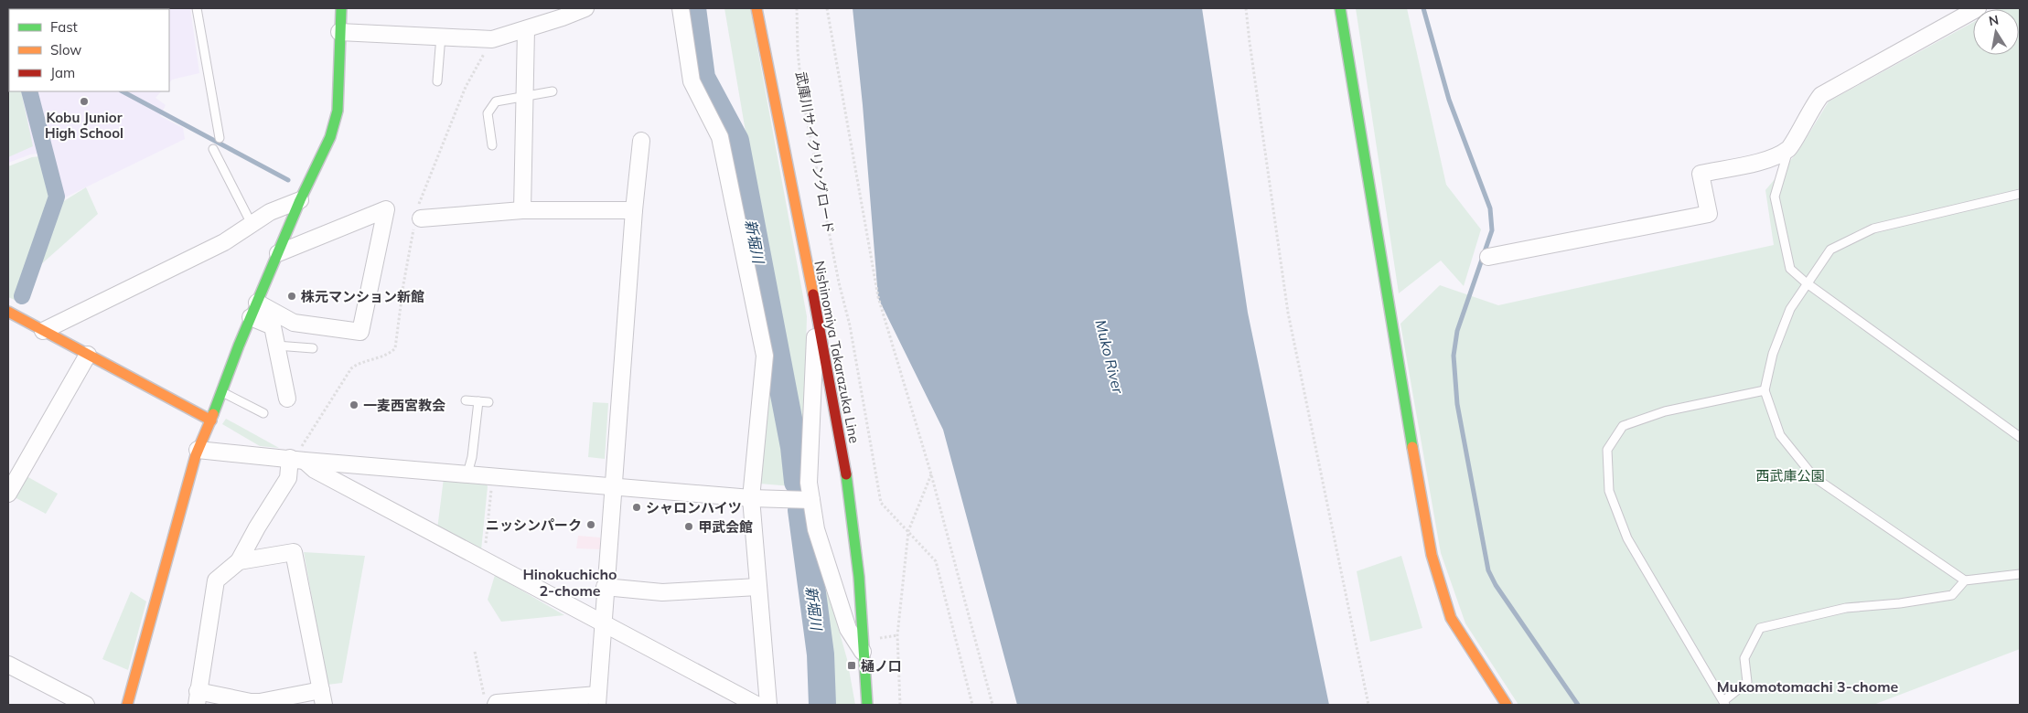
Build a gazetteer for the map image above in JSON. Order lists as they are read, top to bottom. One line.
{"streets":{"street":["Nishinomiya Takarazuka Line"],"path":["武庫川サイクリングロード"]},"districts":["Hinokuchicho 2-chome","Mukomotomachi 3-chome"],"water":["新堀川","Muko River"],"parks":["西武庫公園"],"places":{"other":["Kobu Junior High School","株元マンション新館","一麦西宮教会","シャロンハイツ","ニッシンパーク","甲武会館"],"transit":["樋ノ口"]},"legend":["Fast","Slow","Jam"],"north":"top"}
